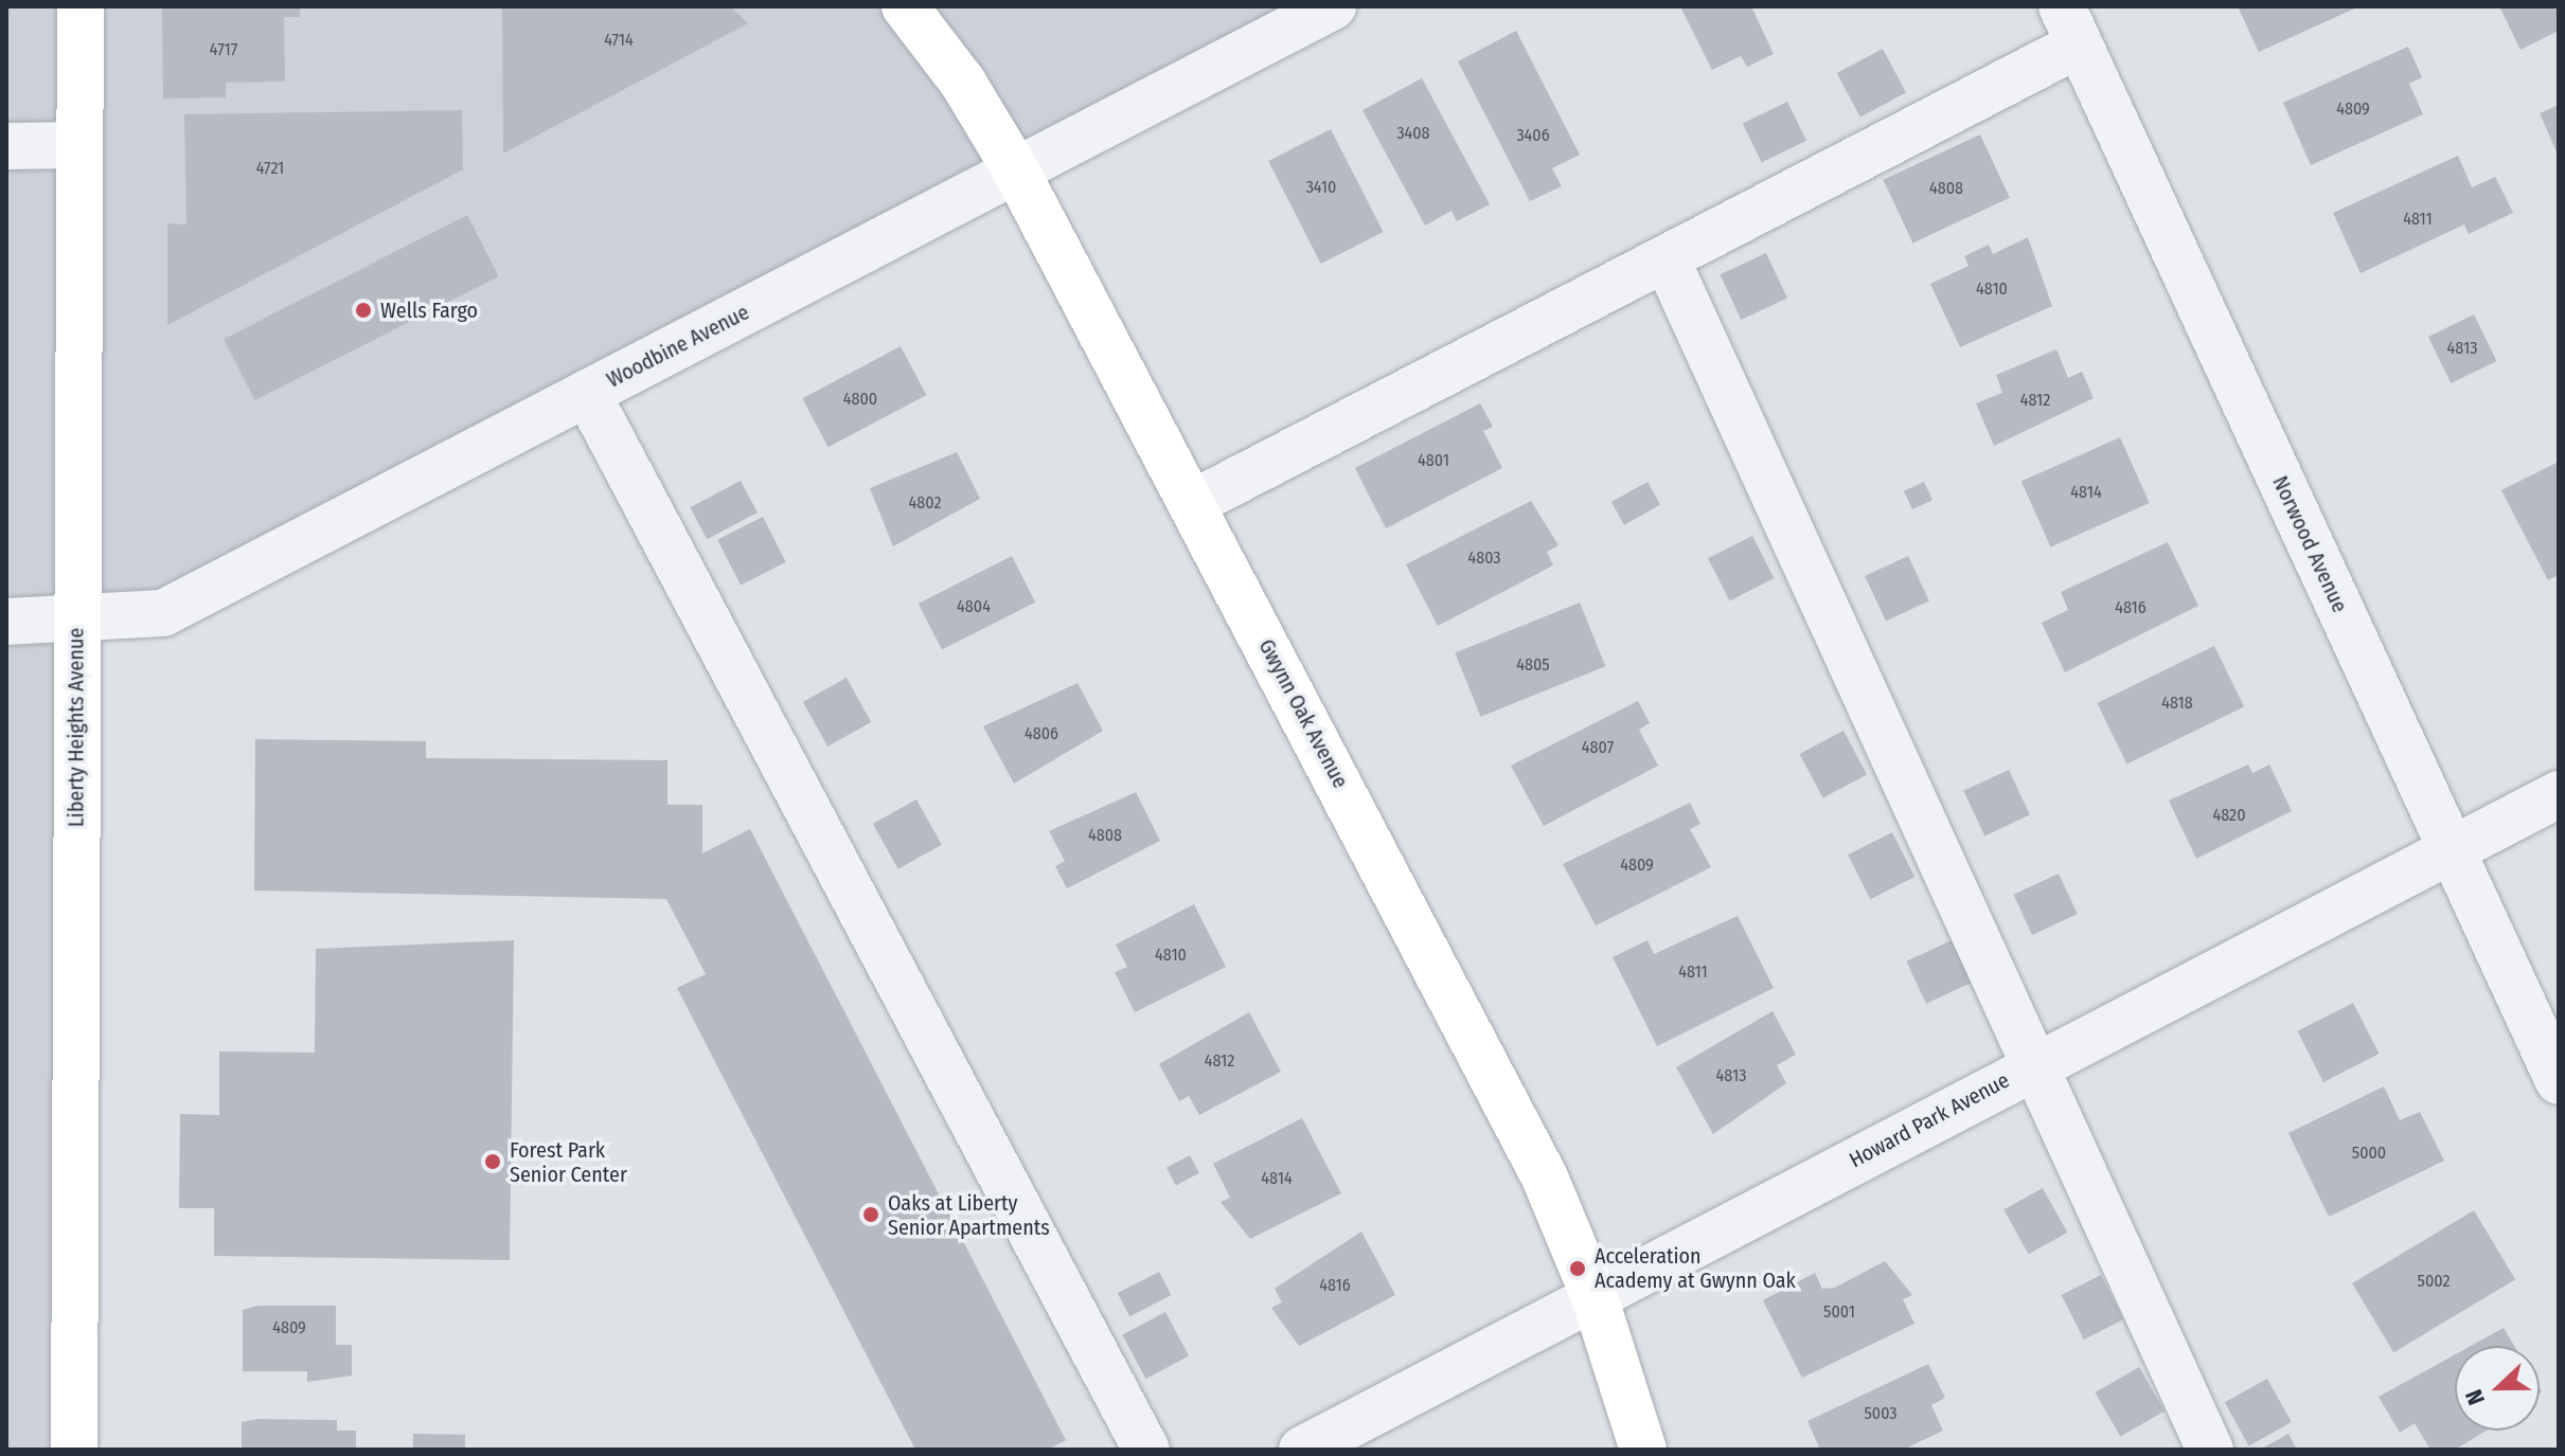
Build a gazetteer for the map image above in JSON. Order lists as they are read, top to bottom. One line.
{"streets":{"main road":["Gwynn Oak Avenue","Liberty Heights Avenue"],"street":["Woodbine Avenue","Norwood Avenue","Howard Park Avenue"]},"crossings":[["Woodbine Avenue","Gwynn Oak Avenue"],["Woodbine Avenue","Liberty Heights Avenue"],["Norwood Avenue","Howard Park Avenue"],["Gwynn Oak Avenue","Howard Park Avenue"]],"places":["Wells Fargo","Forest Park Senior Center","Oaks at Liberty Senior Apartments","Acceleration Academy at Gwynn Oak"],"house_numbers":["4714","4717","4809","3408","3406","4721","3410","4808","4811","4810","4813","4800","4812","4801","4814","4802","4803","4804","4816","4805","4818","4806","4807","4820","4808","4809","4810","4811","4812","4813","5000","4814","5002","4816","5001","4809","5003"],"north":"left"}
